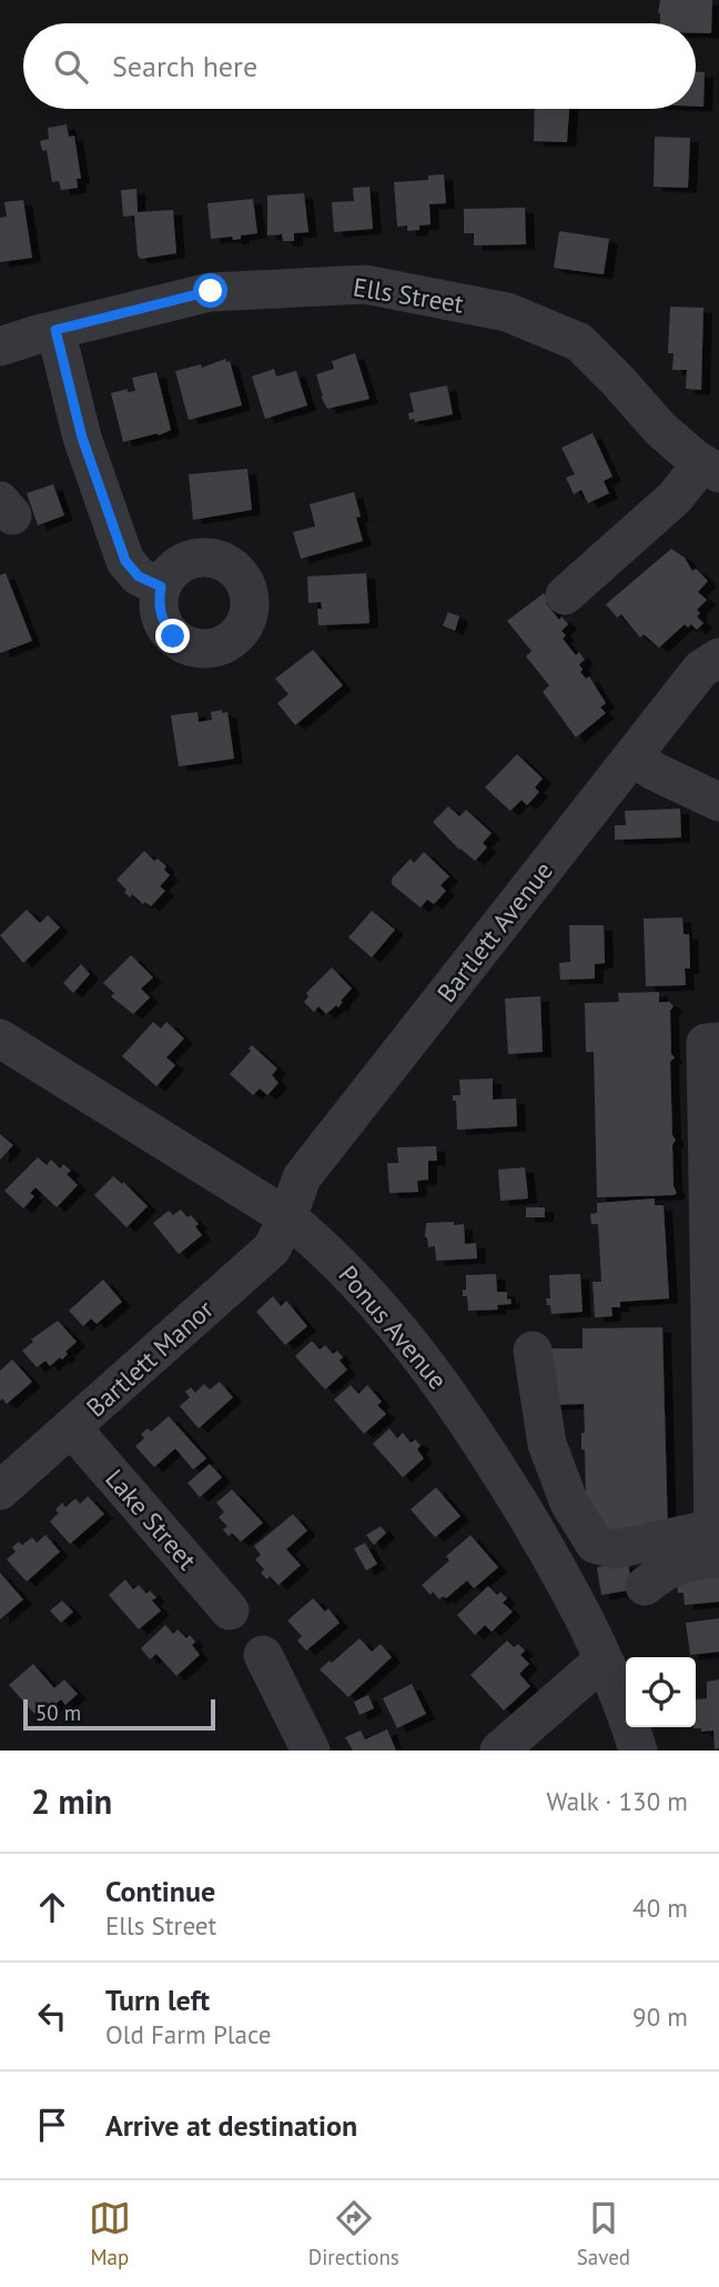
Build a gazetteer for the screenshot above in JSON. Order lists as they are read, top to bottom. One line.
{"streets":{"street":["Ells Street","Bartlett Avenue","Ponus Avenue","Bartlett Manor","Lake Street"]},"crossings":[["Bartlett Avenue","Ponus Avenue"],["Bartlett Avenue","Bartlett Manor"],["Ponus Avenue","Bartlett Manor"],["Bartlett Manor","Lake Street"]],"scale_bar":"50 m","page":{"search":"Search here","scale":"50 m","heading":["2 min","Walk · 130 m"],"list":[["Continue","Ells Street","40 m"],["Turn left","Old Farm Place","90 m"],"Arrive at destination"],"nav":["Map","Directions","Saved"]}}
